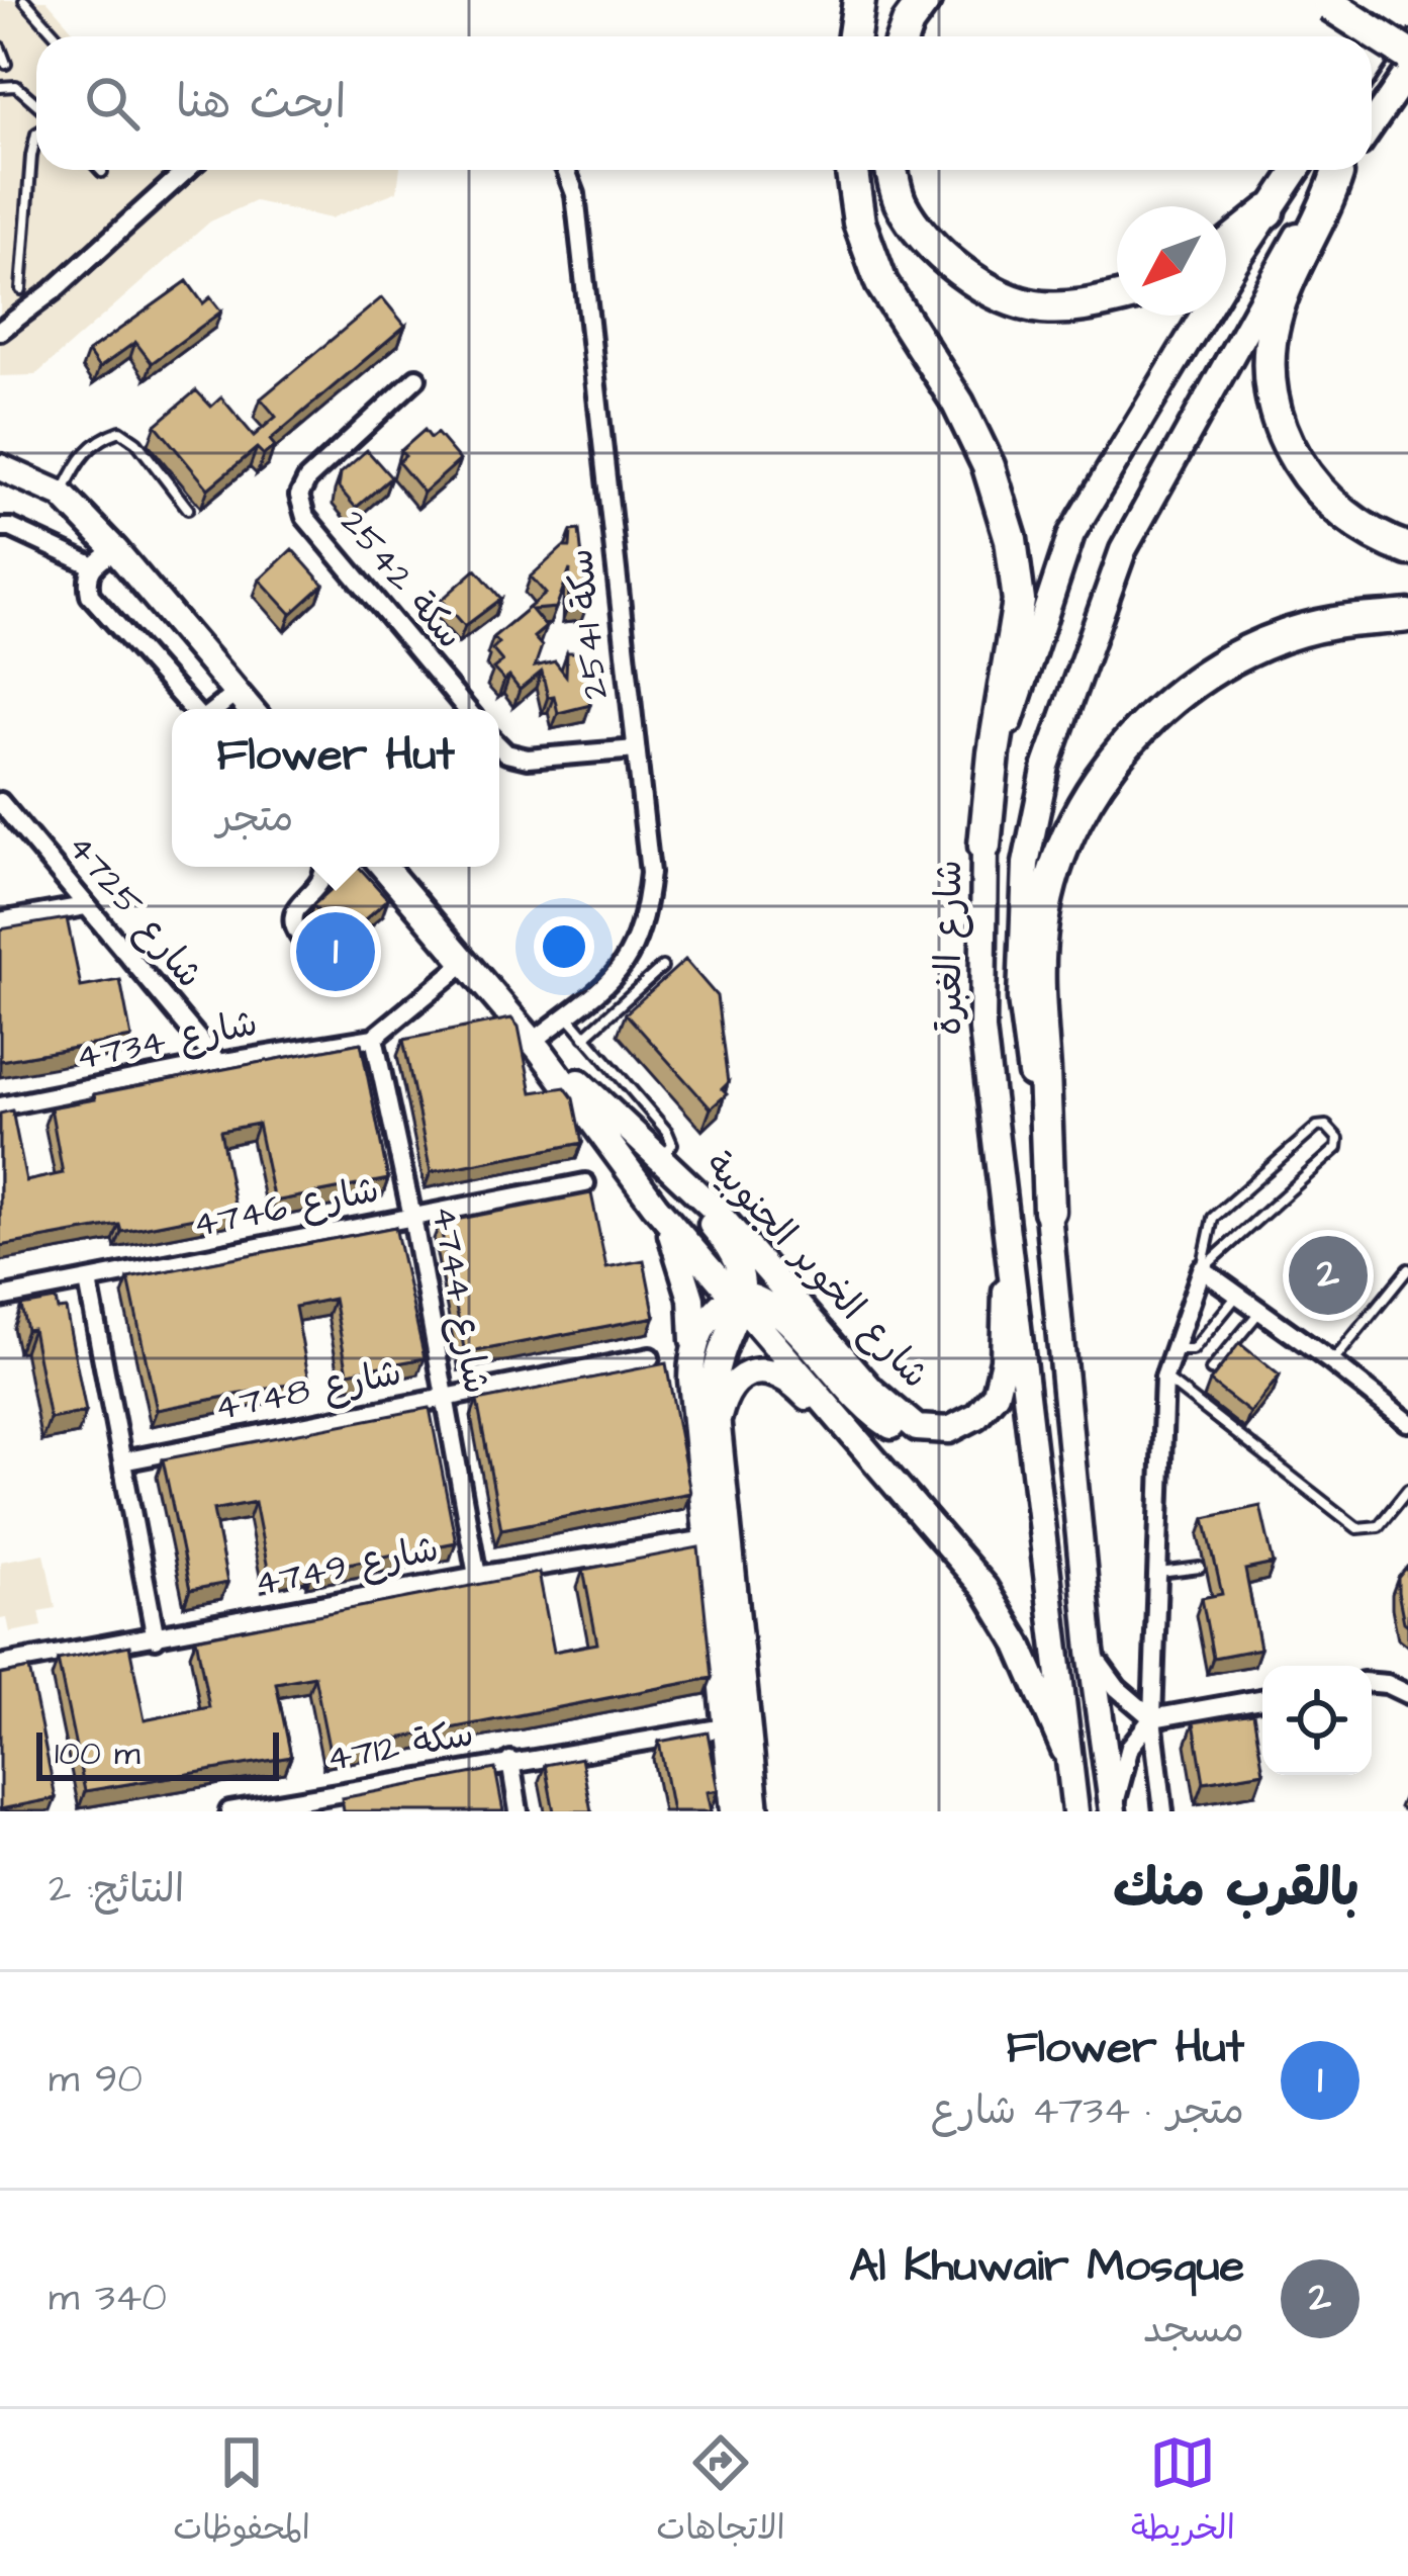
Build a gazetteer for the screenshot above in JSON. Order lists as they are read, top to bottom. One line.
{"streets":{"street":["سكة 2542","سكة 2541","4725 شارع","شارع الغبرة","4734 شارع","4746 شارع","شارع الخوير الجنوبية","4744 شارع","4748 شارع","4749 شارع","سكة 4712"]},"crossings":[["سكة 2541","شارع الخوير الجنوبية"],["4725 شارع","4734 شارع"],["شارع الغبرة","شارع الخوير الجنوبية"],["4734 شارع","4744 شارع"],["4746 شارع","4744 شارع"],["4744 شارع","4748 شارع"],["4744 شارع","4749 شارع"]],"scale_bar":"100 m","north":"bottom left","page":{"search":"ابحث هنا","popup":["Flower Hut","متجر"],"pins":["1","2"],"scale":"100 m","heading":["بالقرب منك","النتائج: 2"],"list":[{"mark":"1","name":"Flower Hut","note":"متجر · 4734 شارع","value":"90 m"},{"mark":"2","name":"Al Khuwair Mosque","note":"مسجد","value":"340 m"}],"nav":["الخريطة","الاتجاهات","المحفوظات"]}}
